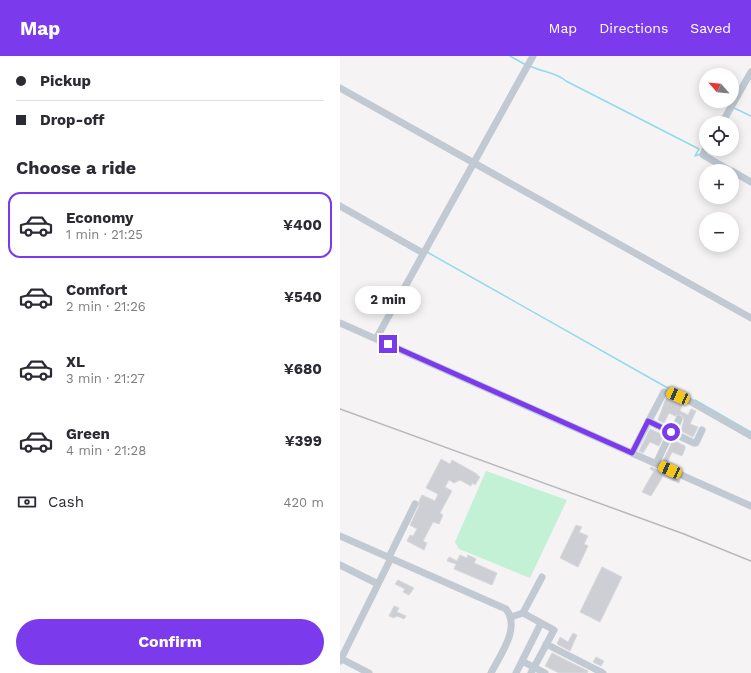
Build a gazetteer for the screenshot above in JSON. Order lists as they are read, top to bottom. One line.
{"north":"top left","page":{"header":"Map","nav":["Map","Directions","Saved"],"banner":["Pickup","Drop-off"],"map_buttons":["+","−"],"heading":"Choose a ride","list":[{"name":"Economy","note":"1 min · 21:25","value":"¥400"},{"name":"Comfort","note":"2 min · 21:26","value":"¥540"},{"name":"XL","note":"3 min · 21:27","value":"¥680"},{"name":"Green","note":"4 min · 21:28","value":"¥399"}],"bubble":"2 min","pay":["Cash","420 m"],"buttons":"Confirm"}}
